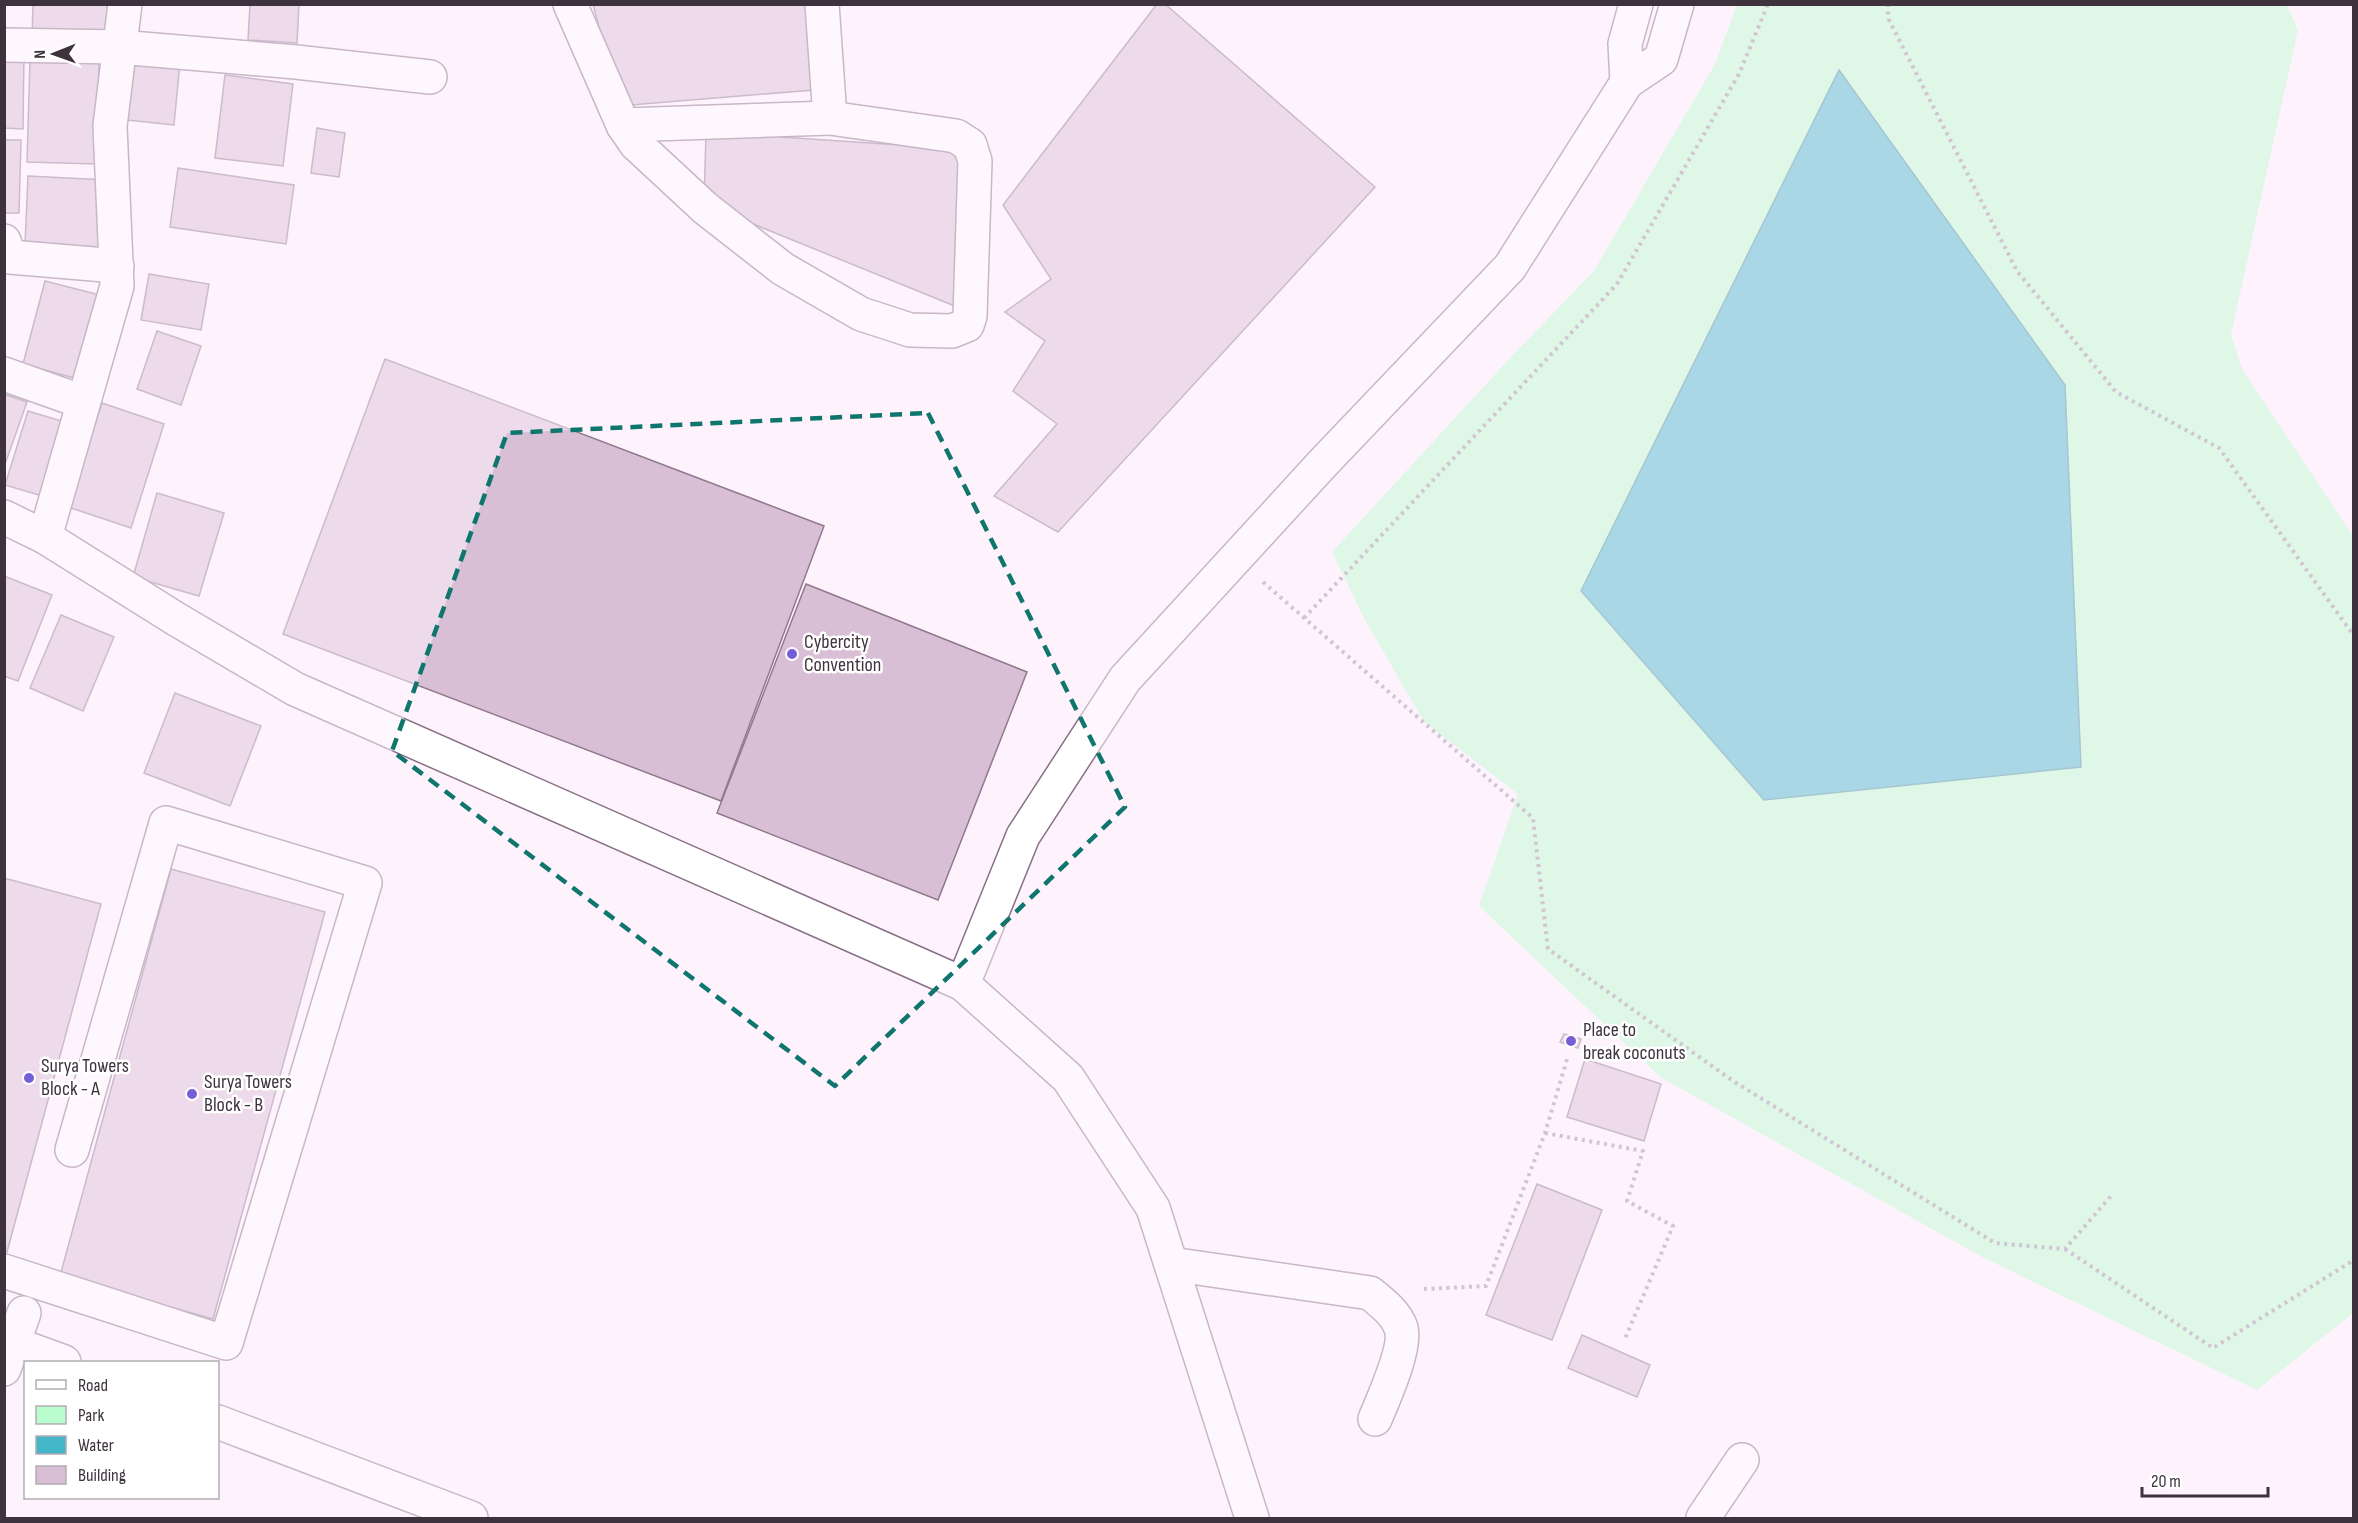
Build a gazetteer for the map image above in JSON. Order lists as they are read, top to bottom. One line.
{"places":["Cybercity Convention","Place to break coconuts","Surya Towers Block - A","Surya Towers Block - B"],"legend":["Road","Park","Water","Building"],"scale_bar":"20 m","north":"left"}
